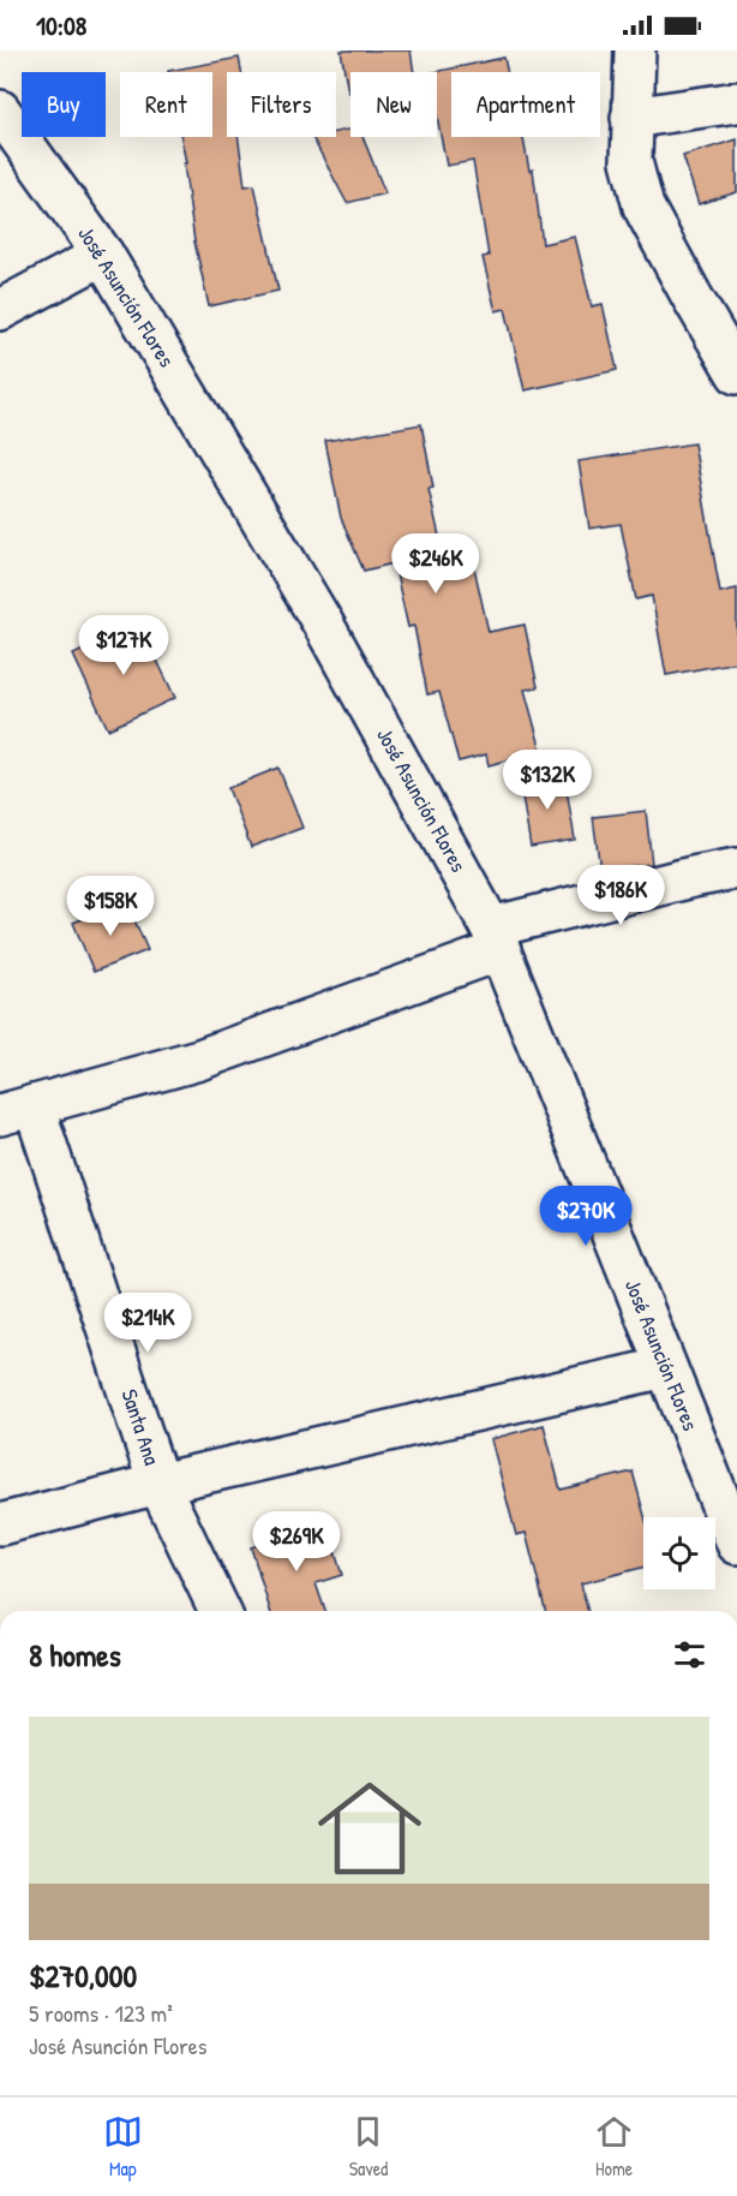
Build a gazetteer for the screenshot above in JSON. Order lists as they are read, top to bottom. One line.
{"streets":{"street":["José Asunción Flores","Santa Ana"]},"page":{"status":"10:08","chip":["Buy","Rent","Filters","New","Apartment"],"price":["$246K","$127K","$132K","$186K","$158K","$270K","$214K","$269K"],"heading":"8 homes","list":[{"name":"$270,000","note":"5 rooms · 123 m² · José Asunción Flores"}],"tabs":["Map","Saved","Home"]}}
